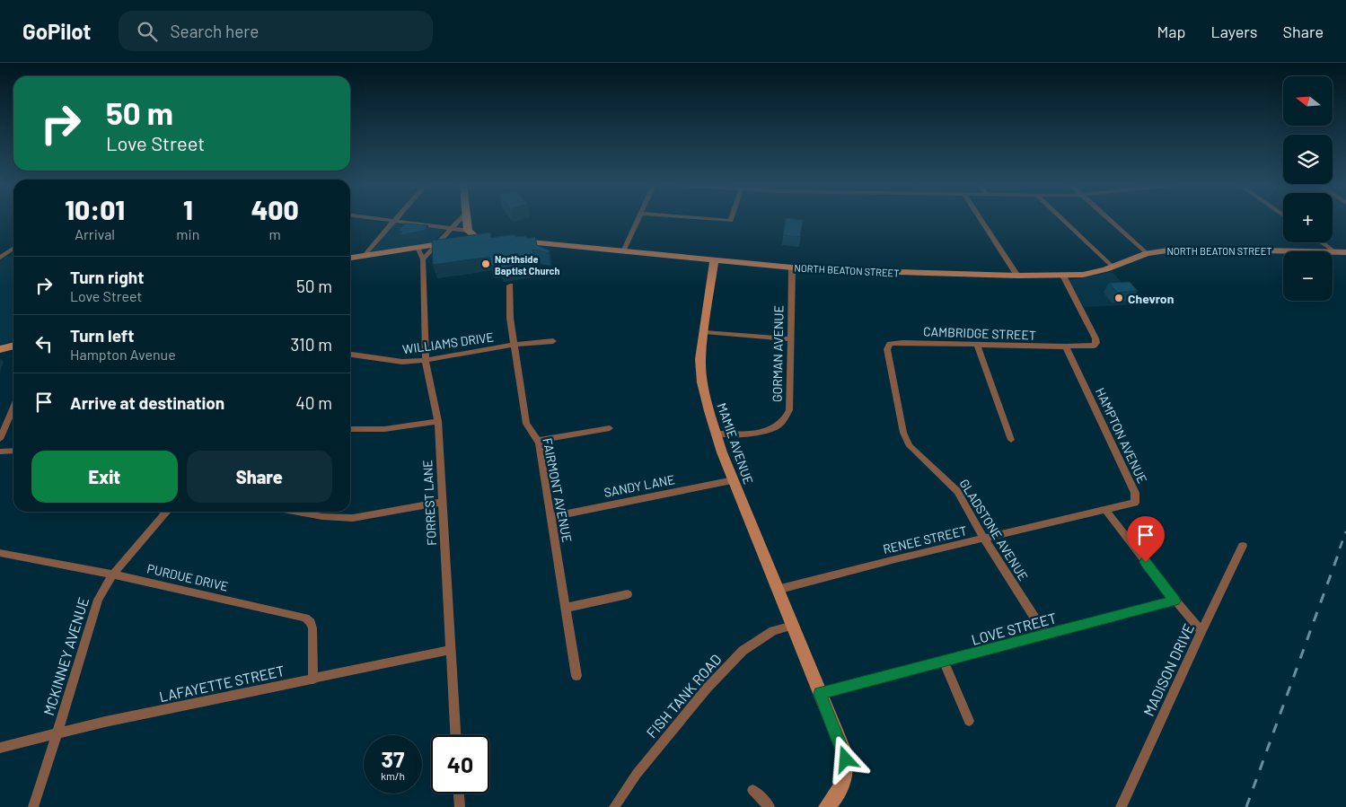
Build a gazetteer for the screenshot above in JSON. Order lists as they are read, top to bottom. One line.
{"streets":{"main road":["NORTH BEATON STREET","MAMIE AVENUE"],"street":["CAMBRIDGE STREET","WILLIAMS DRIVE","GORMAN AVENUE","HAMPTON AVENUE","SANDY LANE","FAIRMONT AVENUE","FORREST LANE","GLADSTONE AVENUE","RENEE STREET","PURDUE DRIVE","LOVE STREET","MCKINNEY AVENUE","MADISON DRIVE","LAFAYETTE STREET","FISH TANK ROAD"]},"crossings":[["NORTH BEATON STREET","CAMBRIDGE STREET"],["NORTH BEATON STREET","GORMAN AVENUE"],["NORTH BEATON STREET","MAMIE AVENUE"],["CAMBRIDGE STREET","HAMPTON AVENUE"],["CAMBRIDGE STREET","GLADSTONE AVENUE"],["WILLIAMS DRIVE","FAIRMONT AVENUE"],["WILLIAMS DRIVE","FORREST LANE"],["GORMAN AVENUE","MAMIE AVENUE"],["HAMPTON AVENUE","RENEE STREET"],["MAMIE AVENUE","SANDY LANE"],["MAMIE AVENUE","RENEE STREET"],["MAMIE AVENUE","LOVE STREET"],["MAMIE AVENUE","FISH TANK ROAD"],["SANDY LANE","FAIRMONT AVENUE"],["FORREST LANE","LAFAYETTE STREET"],["GLADSTONE AVENUE","RENEE STREET"],["GLADSTONE AVENUE","LOVE STREET"],["PURDUE DRIVE","MCKINNEY AVENUE"],["PURDUE DRIVE","LAFAYETTE STREET"],["MCKINNEY AVENUE","LAFAYETTE STREET"]],"places":["Northside Baptist Church","Chevron"],"north":"left","page":{"header":"GoPilot","search":"Search here","nav":["Map","Layers","Share"],"map_buttons":["+","−"],"turn":["50 m","Love Street"],"eta":["10:01","Arrival","1","min","400","m"],"list":[{"name":"Turn right","note":"Love Street","value":"50 m"},{"name":"Turn left","note":"Hampton Avenue","value":"310 m"},{"name":"Arrive at destination","value":"40 m"}],"buttons":["Exit","Share"],"speed":"37 km/h","limit":"40"}}
